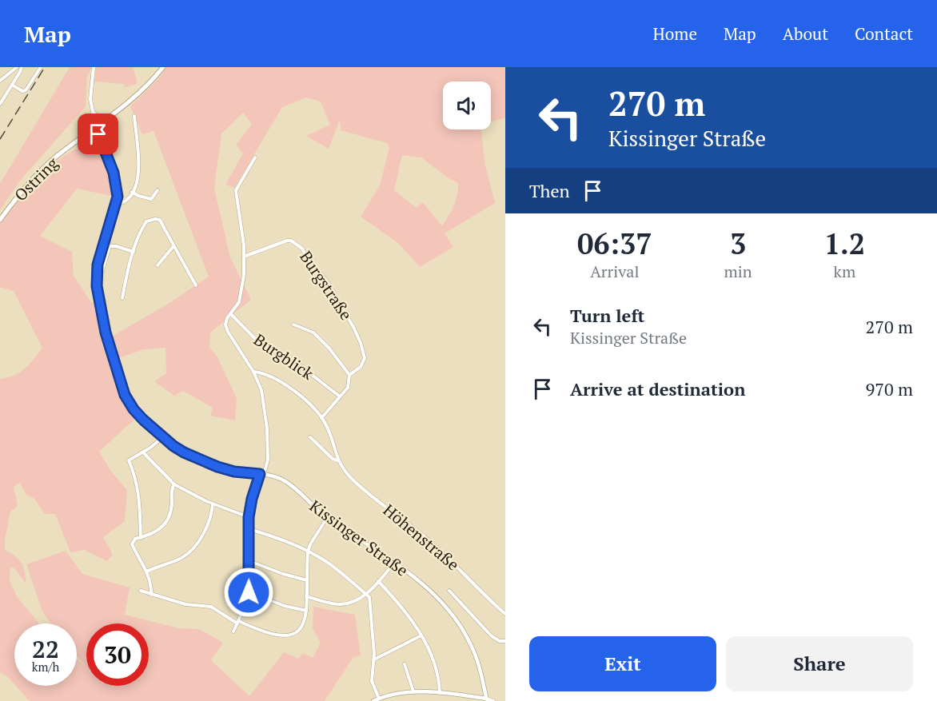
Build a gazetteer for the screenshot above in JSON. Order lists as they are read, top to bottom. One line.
{"streets":{"main road":["Ostring"],"street":["Burgstraße","Burgblick","Höhenstraße","Kissinger Straße"]},"crossings":[["Ostring","Kissinger Straße"]],"page":{"header":"Map","nav":["Home","Map","About","Contact"],"turn":["270 m","Kissinger Straße"],"then":"Then","eta":["06:37","Arrival","3","min","1.2","km"],"list":[{"name":"Turn left","note":"Kissinger Straße","value":"270 m"},{"name":"Arrive at destination","value":"970 m"}],"speed":"22 km/h","limit":"30","buttons":["Exit","Share"]}}
